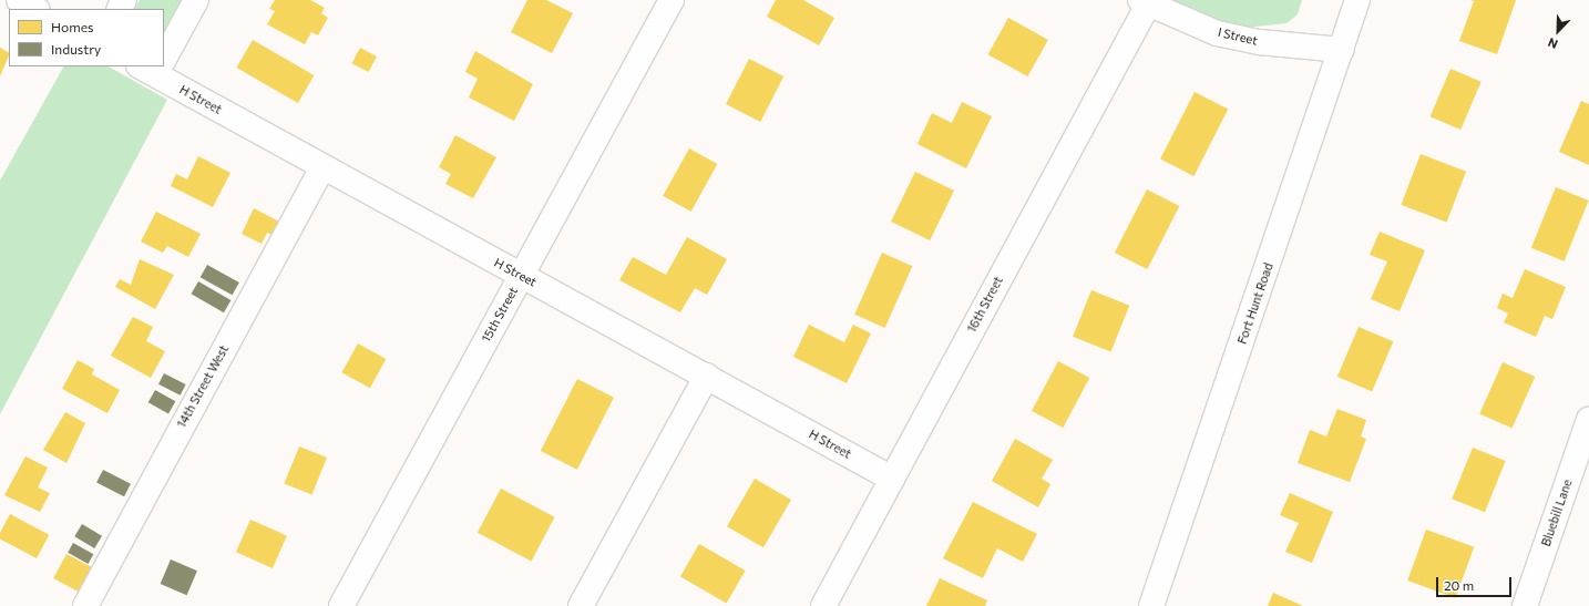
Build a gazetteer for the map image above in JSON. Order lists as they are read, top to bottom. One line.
{"streets":{"street":["I Street","H Street","Fort Hunt Road","16th Street","15th Street","14th Street West","Bluebill Lane"]},"crossings":[["I Street","Fort Hunt Road"],["I Street","16th Street"],["H Street","16th Street"],["H Street","15th Street"],["H Street","14th Street West"]],"legend":["Homes","Industry"],"scale_bar":"20 m","north":"bottom left"}
